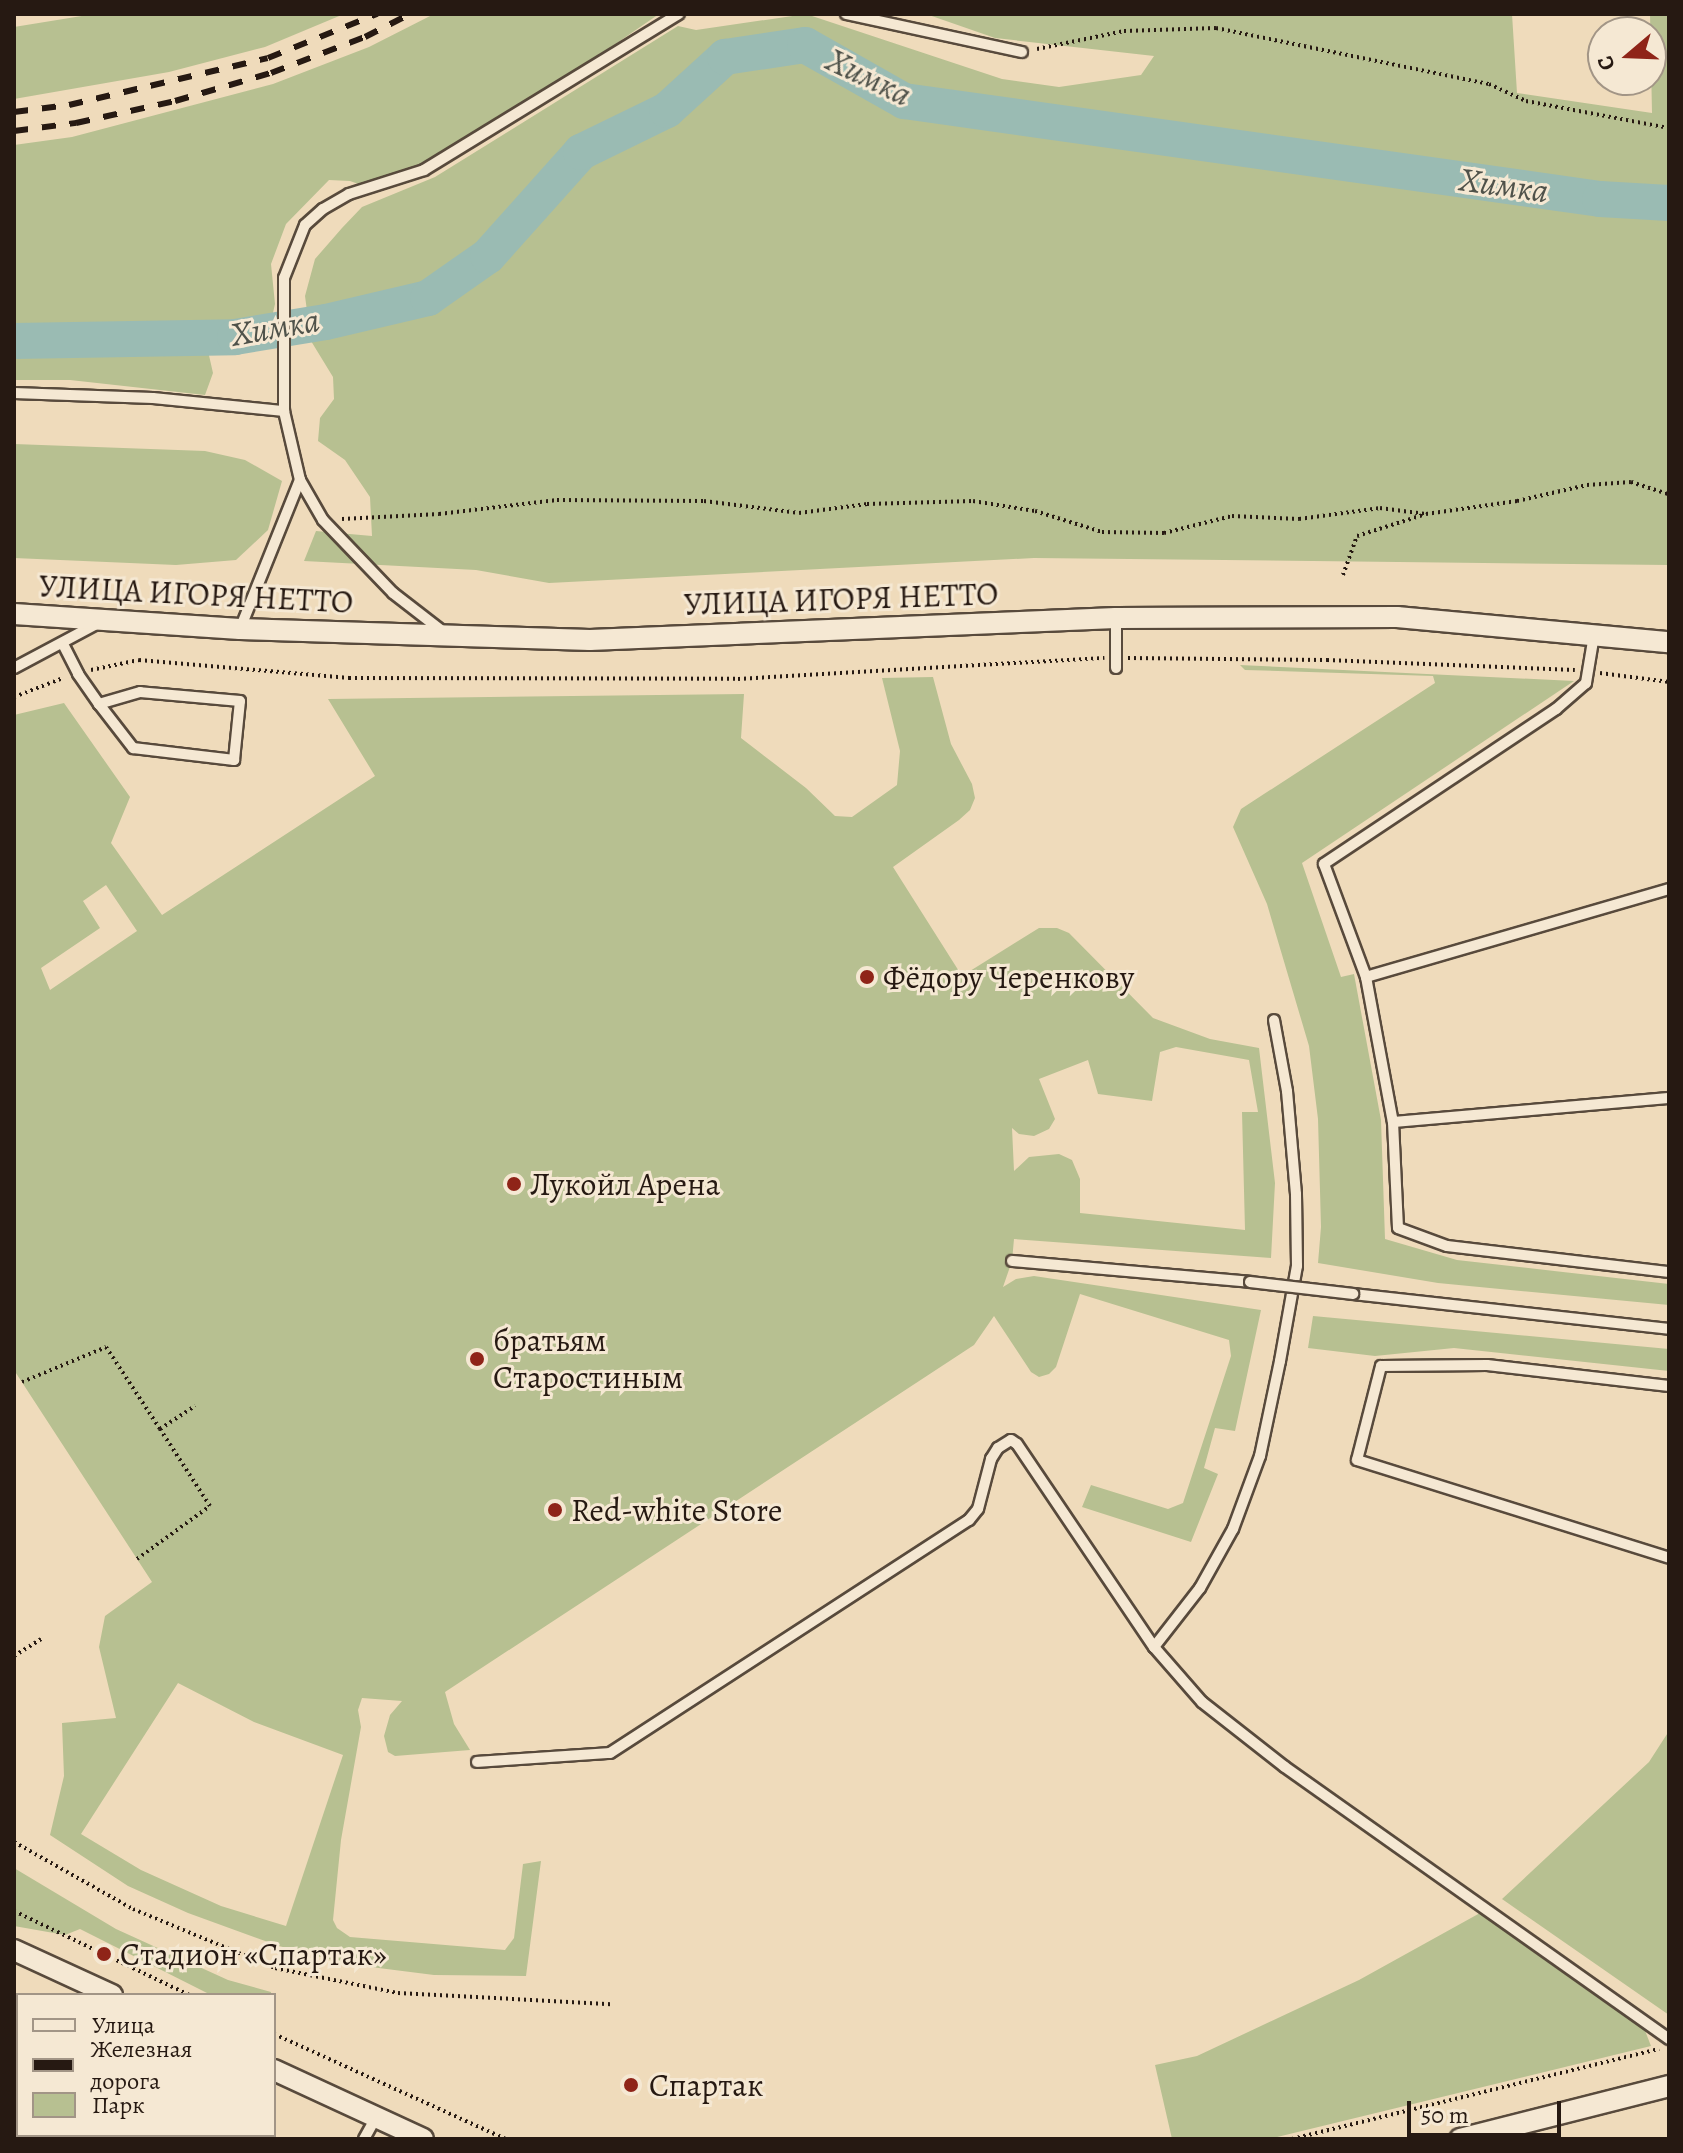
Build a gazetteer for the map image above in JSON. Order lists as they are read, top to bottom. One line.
{"streets":{"street":["УЛИЦА ИГОРЯ НЕТТО"]},"water":["Химка"],"places":["Фёдору Черенкову","Лукойл Арена","братьям Старостиным","Red-white Store","Стадион «Спартак»","Спартак"],"legend":["Улица","Железная дорога","Парк"],"scale_bar":"50 m","north":"left"}
